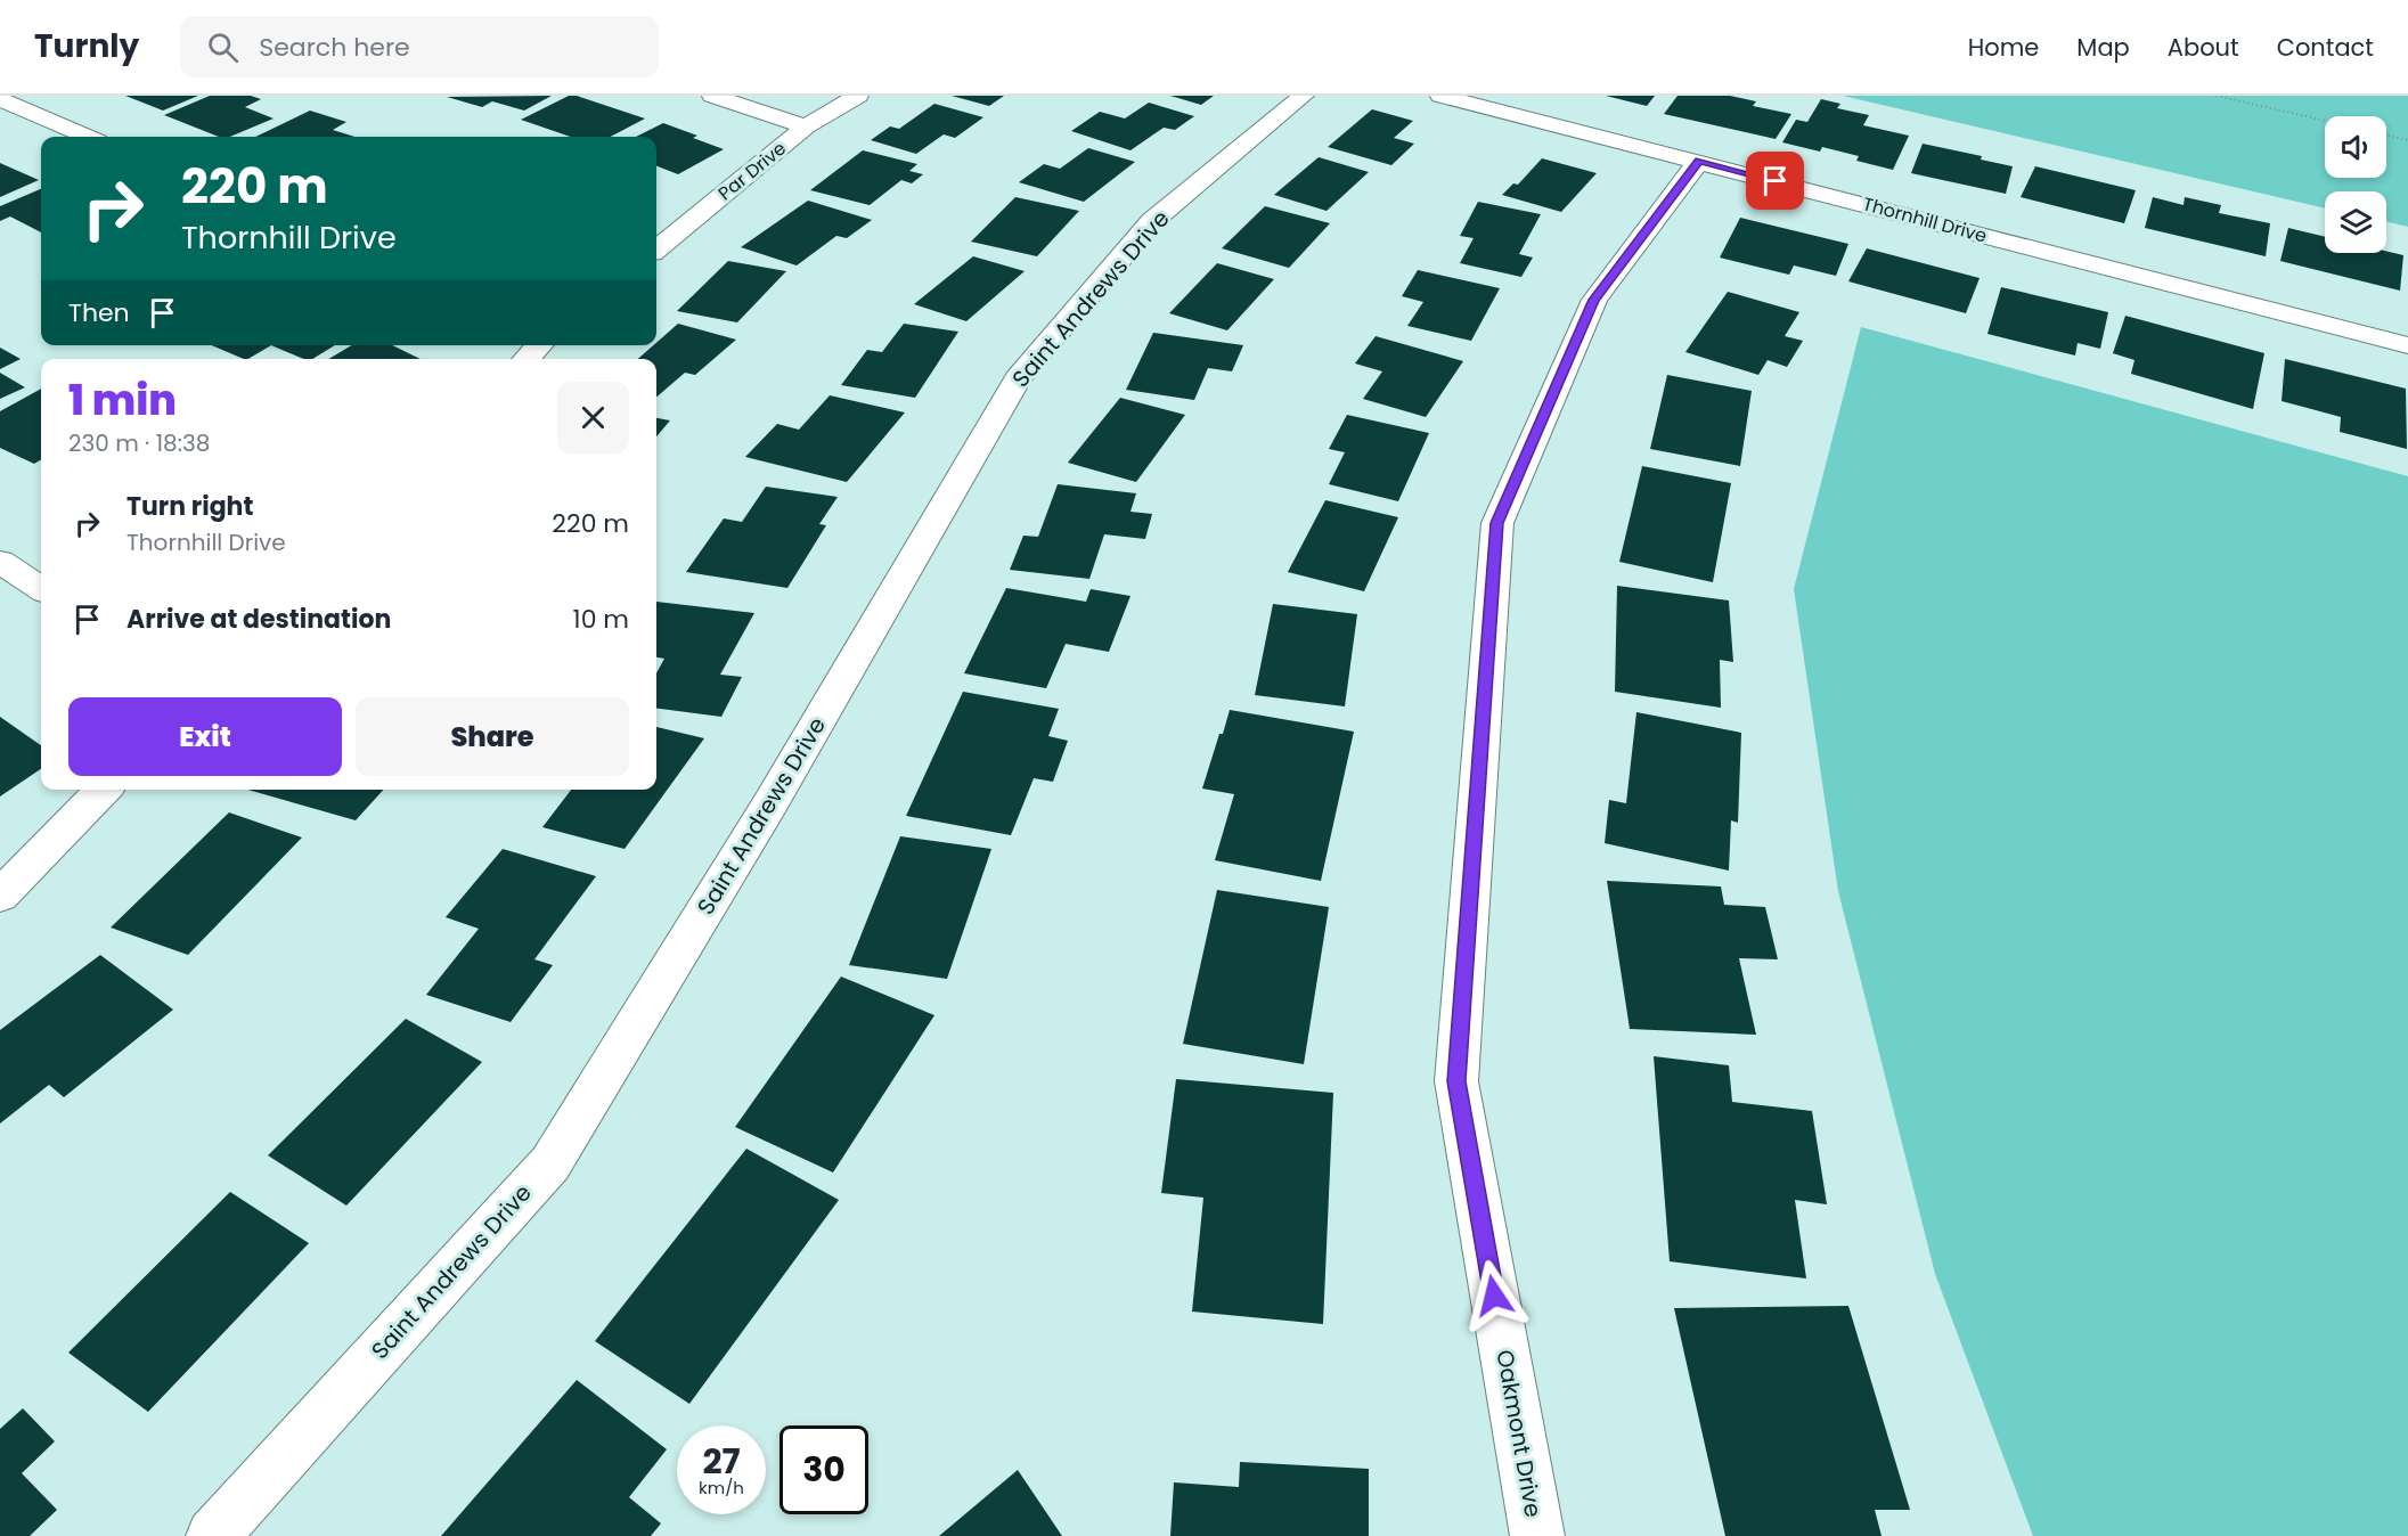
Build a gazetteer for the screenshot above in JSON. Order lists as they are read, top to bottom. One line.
{"streets":{"street":["Par Drive","Thornhill Drive","Saint Andrews Drive","Oakmont Drive"]},"crossings":[["Thornhill Drive","Oakmont Drive"]],"page":{"header":"Turnly","search":"Search here","nav":["Home","Map","About","Contact"],"turn":["220 m","Thornhill Drive"],"then":"Then","heading":["1 min","230 m · 18:38"],"list":[{"name":"Turn right","note":"Thornhill Drive","value":"220 m"},{"name":"Arrive at destination","value":"10 m"}],"buttons":["Exit","Share"],"speed":"27 km/h","limit":"30"}}
